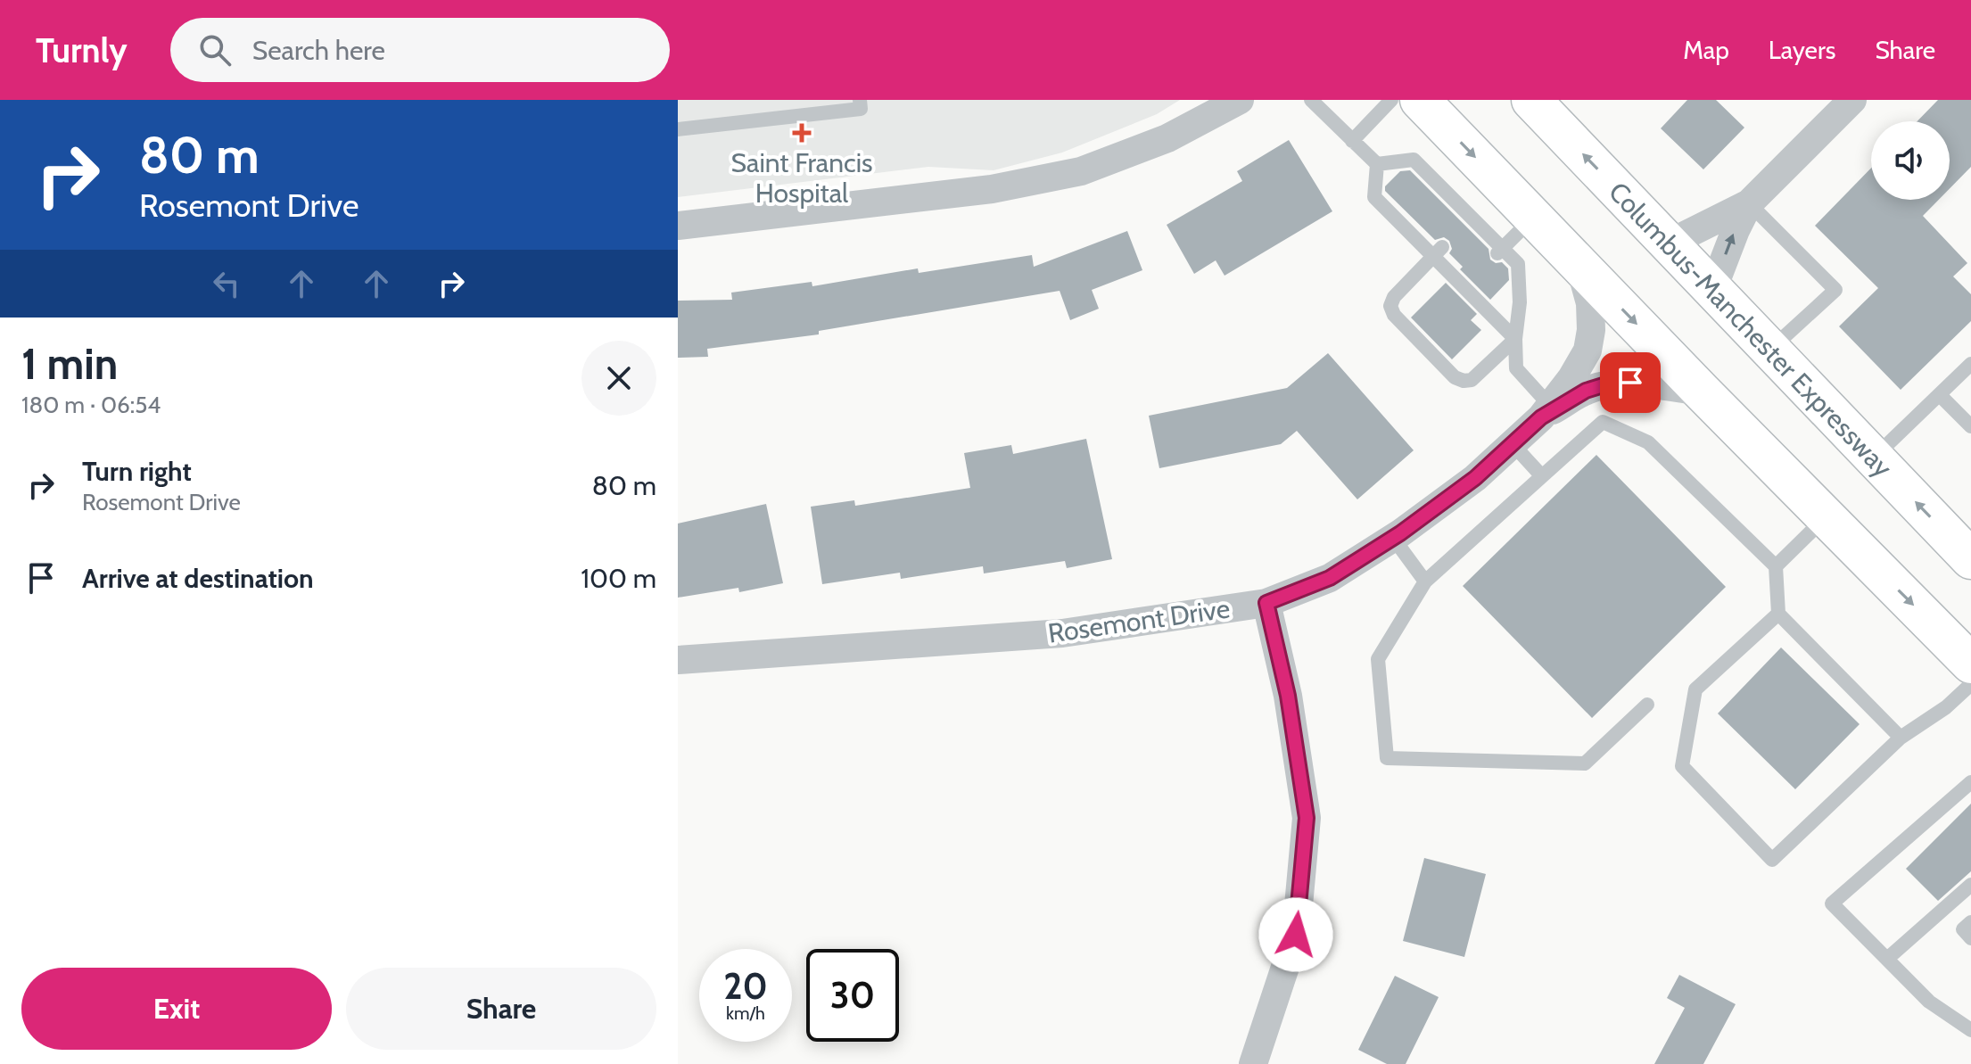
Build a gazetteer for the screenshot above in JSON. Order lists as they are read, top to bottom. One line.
{"streets":{"main road":["Columbus-Manchester Expressway"],"street":["Rosemont Drive"]},"places":{"health":["Saint Francis Hospital"]},"page":{"header":"Turnly","search":"Search here","nav":["Map","Layers","Share"],"turn":["80 m","Rosemont Drive"],"heading":["1 min","180 m · 06:54"],"list":[{"name":"Turn right","note":"Rosemont Drive","value":"80 m"},{"name":"Arrive at destination","value":"100 m"}],"speed":"20 km/h","limit":"30","buttons":["Exit","Share"]}}
